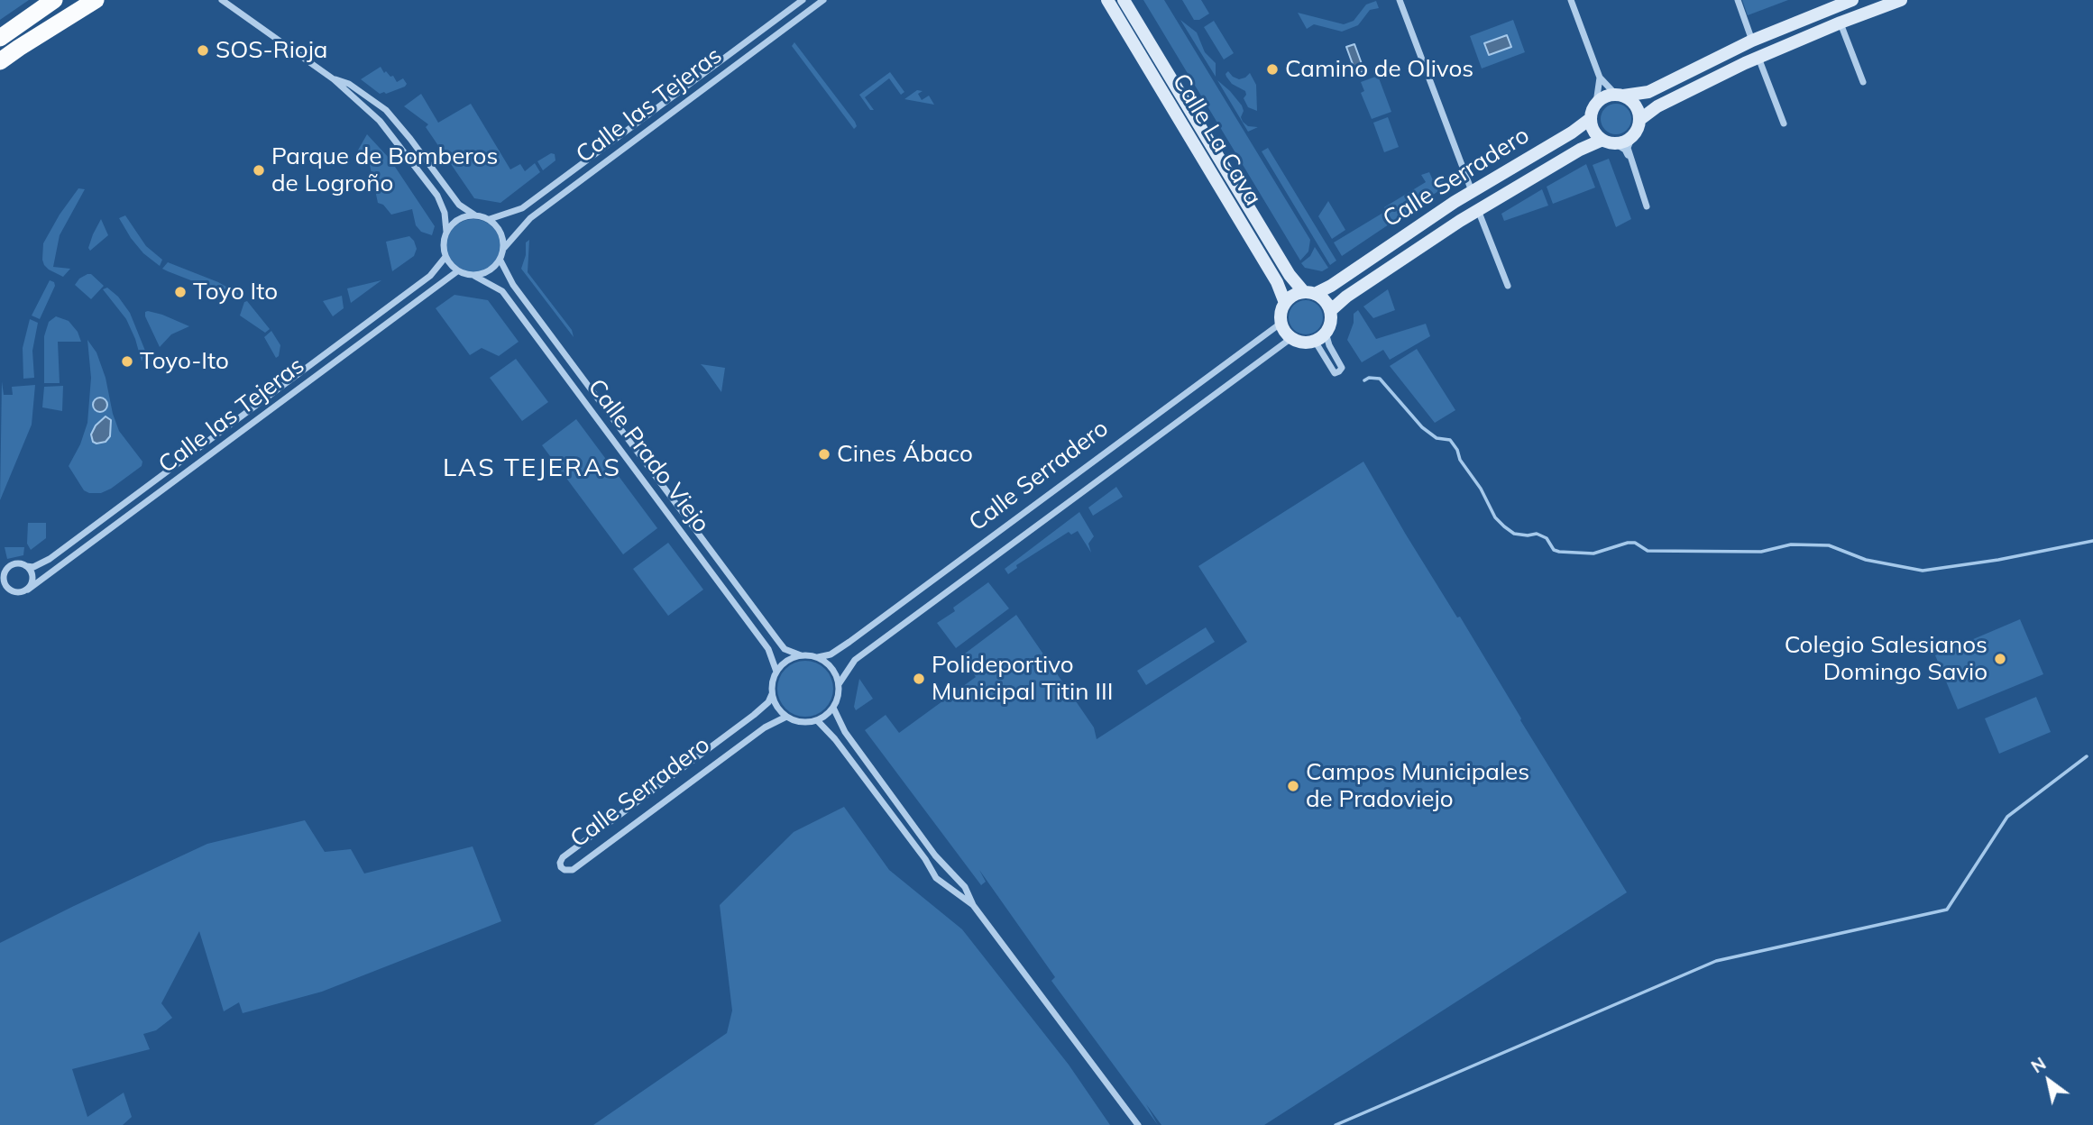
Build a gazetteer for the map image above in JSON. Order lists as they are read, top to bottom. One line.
{"streets":{"main road":["Calle La Cava","Calle Serradero"],"street":["Calle las Tejeras","Calle Prado Viejo"]},"crossings":[["Calle las Tejeras","Calle Prado Viejo"],["Calle La Cava","Calle Serradero"],["Calle Serradero","Calle Prado Viejo"]],"districts":["LAS TEJERAS"],"places":["SOS-Rioja","Camino de Olivos","Parque de Bomberos de Logroño","Toyo Ito","Toyo-Ito","Cines Ábaco","Colegio Salesianos Domingo Savio","Polideportivo Municipal Titin III","Campos Municipales de Pradoviejo"],"north":"top left"}
